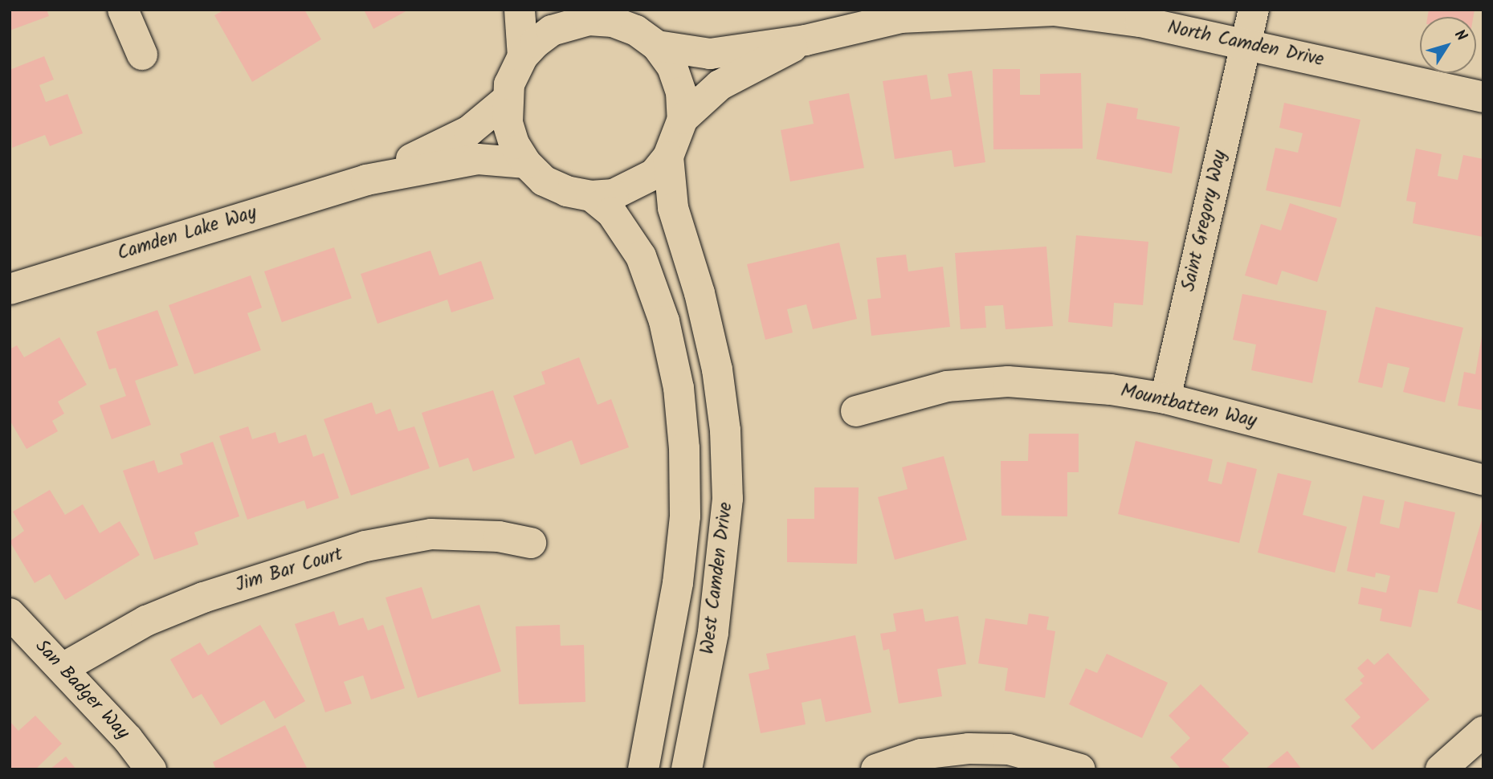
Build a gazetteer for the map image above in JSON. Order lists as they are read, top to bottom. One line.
{"streets":{"street":["North Camden Drive","Saint Gregory Way","Camden Lake Way","Mountbatten Way","Jim Bar Court","West Camden Drive","San Badger Way"]},"crossings":[["North Camden Drive","Saint Gregory Way"],["North Camden Drive","Camden Lake Way"],["North Camden Drive","West Camden Drive"],["Saint Gregory Way","Mountbatten Way"],["Camden Lake Way","West Camden Drive"],["Jim Bar Court","San Badger Way"]],"north":"top right"}
